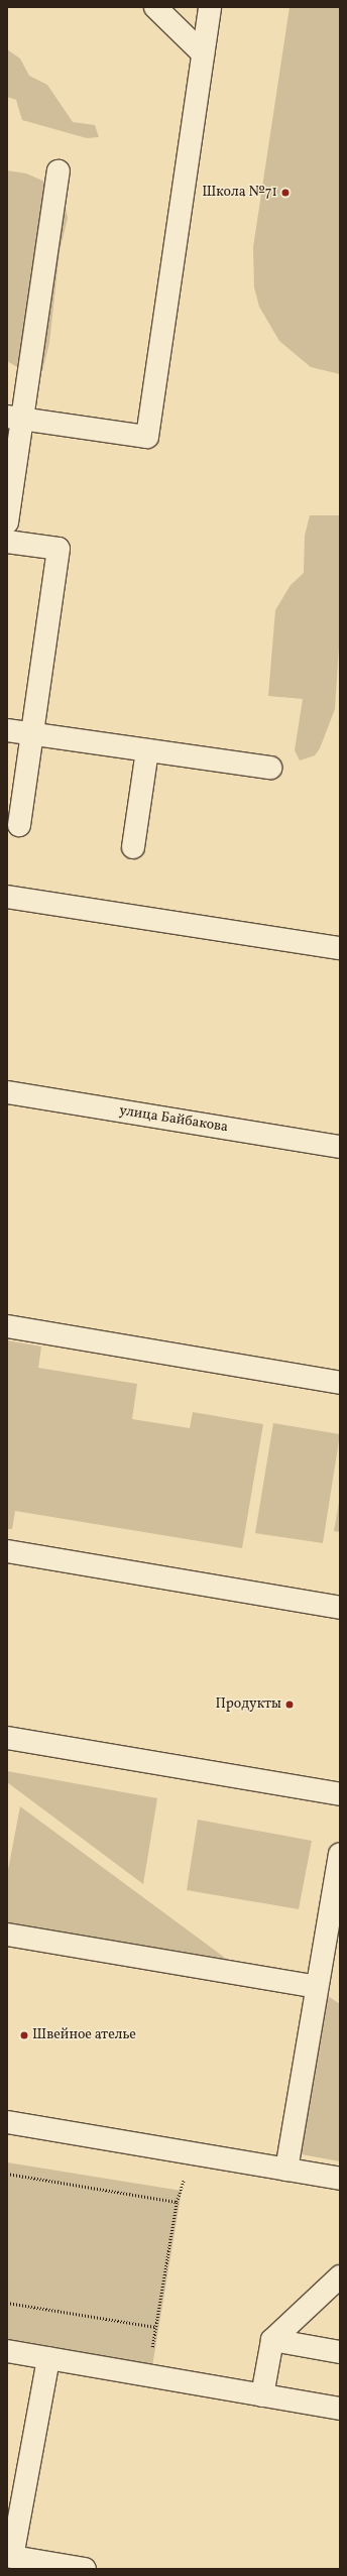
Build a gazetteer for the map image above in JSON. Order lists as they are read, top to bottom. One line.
{"streets":{"street":["улица Байбакова"]},"places":["Школа №71","Продукты","Швейное ателье"]}
